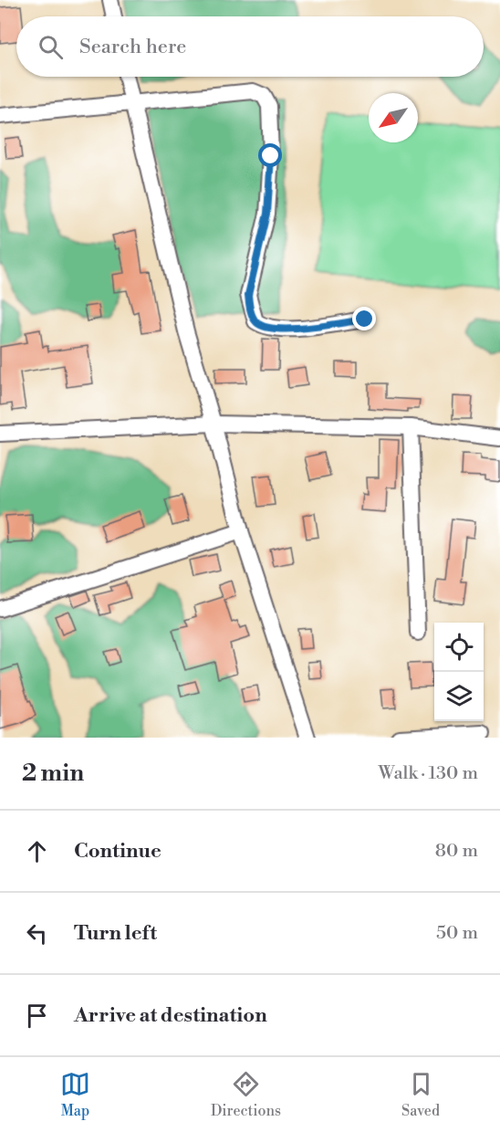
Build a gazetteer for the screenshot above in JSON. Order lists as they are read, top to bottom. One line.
{"north":"bottom left","page":{"search":"Search here","heading":["2 min","Walk · 130 m"],"list":[["Continue","80 m"],["Turn left","50 m"],"Arrive at destination"],"nav":["Map","Directions","Saved"]}}
